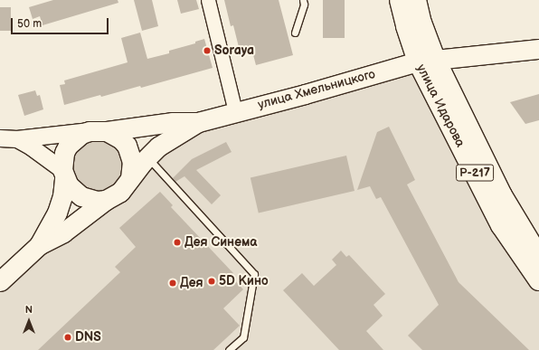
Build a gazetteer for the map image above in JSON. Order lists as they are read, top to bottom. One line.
{"streets":{"main road":["улица Хмельницкого","улица Идарова","Р-217"]},"crossings":[["улица Хмельницкого","улица Идарова"]],"places":["Soraya","Дея Синема","5D Кино","Дея","DNS"],"scale_bar":"50 m","north":"top"}
